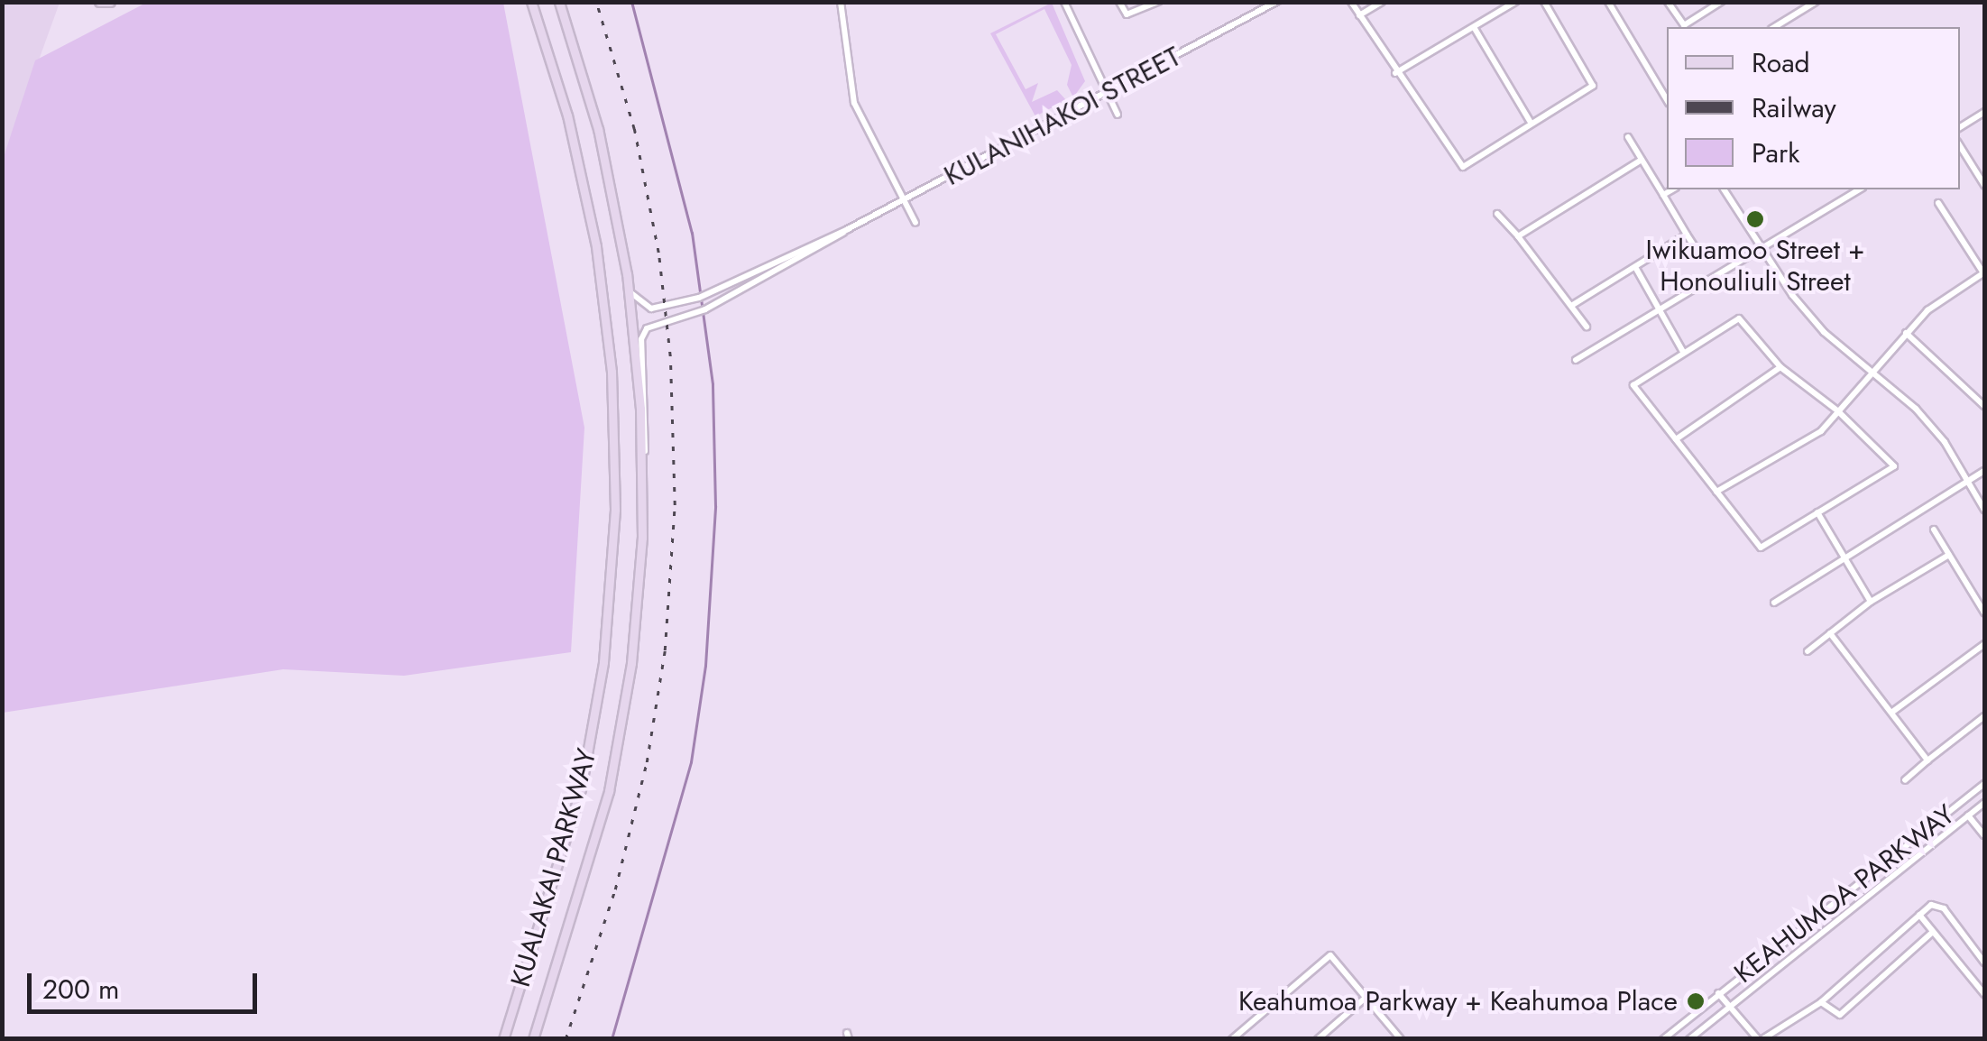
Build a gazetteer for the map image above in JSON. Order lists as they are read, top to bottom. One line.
{"streets":{"main road":["KUALAKAI PARKWAY"],"street":["KULANIHAKOI STREET","KEAHUMOA PARKWAY"]},"crossings":[["KULANIHAKOI STREET","KUALAKAI PARKWAY"]],"places":["Iwikuamoo Street + Honouliuli Street","Keahumoa Parkway + Keahumoa Place"],"legend":["Road","Railway","Park"],"scale_bar":"200 m"}
